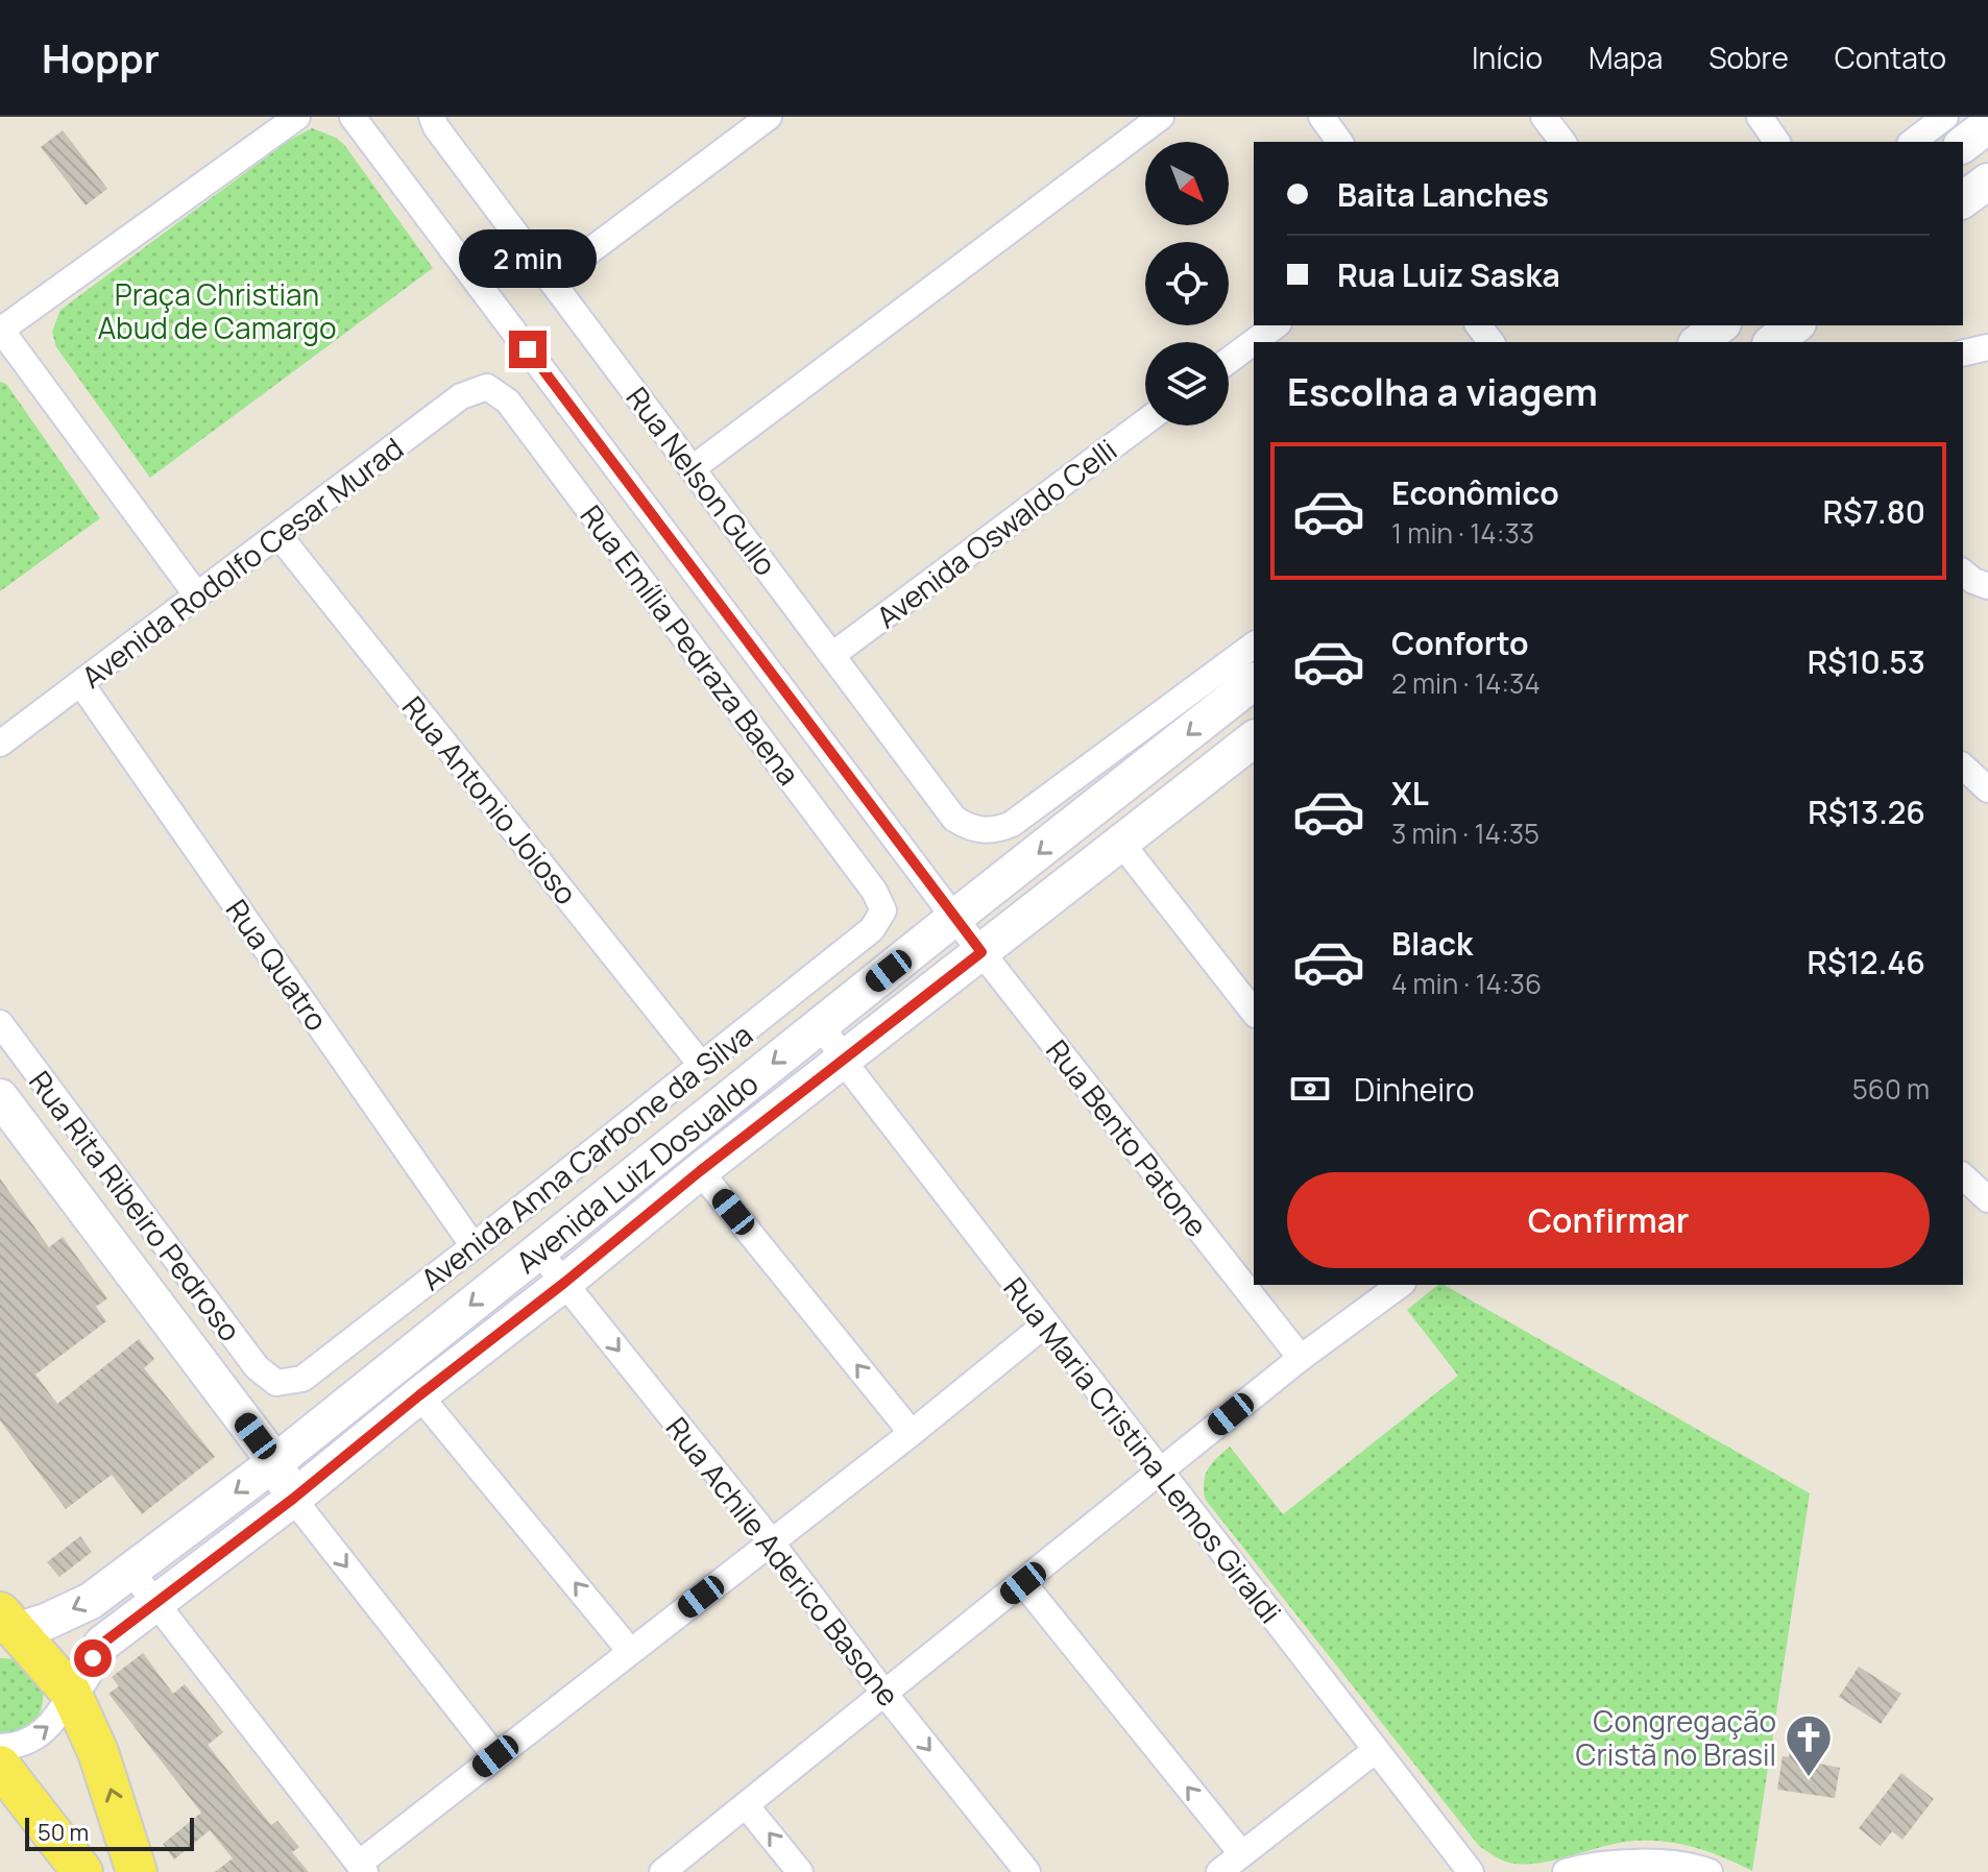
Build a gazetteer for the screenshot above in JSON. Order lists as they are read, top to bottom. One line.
{"streets":{"street":["Rua Nelson Gullo","Avenida Oswaldo Celli","Avenida Rodolfo Cesar Murad","Rua Emília Pedraza Baena","Rua Antonio Joioso","Rua Quatro","Rua Bento Patone","Avenida Anna Carbone da Silva","Avenida Luiz Dosualdo","Rua Rita Ribeiro Pedroso","Rua Maria Cristina Lemos Giraldi","Rua Achile Aderico Basone"]},"crossings":[["Rua Nelson Gullo","Avenida Oswaldo Celli"],["Avenida Rodolfo Cesar Murad","Rua Emília Pedraza Baena"],["Avenida Rodolfo Cesar Murad","Rua Antonio Joioso"],["Avenida Rodolfo Cesar Murad","Rua Quatro"],["Rua Emília Pedraza Baena","Avenida Anna Carbone da Silva"],["Rua Antonio Joioso","Avenida Anna Carbone da Silva"],["Rua Quatro","Avenida Anna Carbone da Silva"],["Rua Bento Patone","Avenida Luiz Dosualdo"],["Avenida Anna Carbone da Silva","Rua Rita Ribeiro Pedroso"],["Avenida Luiz Dosualdo","Rua Maria Cristina Lemos Giraldi"],["Avenida Luiz Dosualdo","Rua Achile Aderico Basone"]],"parks":["Praça Christian Abud de Camargo"],"places":{"church":["Congregação Cristã no Brasil"]},"scale_bar":"50 m","north":"bottom right","page":{"header":"Hoppr","nav":["Início","Mapa","Sobre","Contato"],"banner":["Baita Lanches","Rua Luiz Saska"],"bubble":"2 min","heading":"Escolha a viagem","list":[{"name":"Econômico","note":"1 min · 14:33","value":"R$7.80"},{"name":"Conforto","note":"2 min · 14:34","value":"R$10.53"},{"name":"XL","note":"3 min · 14:35","value":"R$13.26"},{"name":"Black","note":"4 min · 14:36","value":"R$12.46"}],"pay":["Dinheiro","560 m"],"buttons":"Confirmar","scale":"50 m"}}
